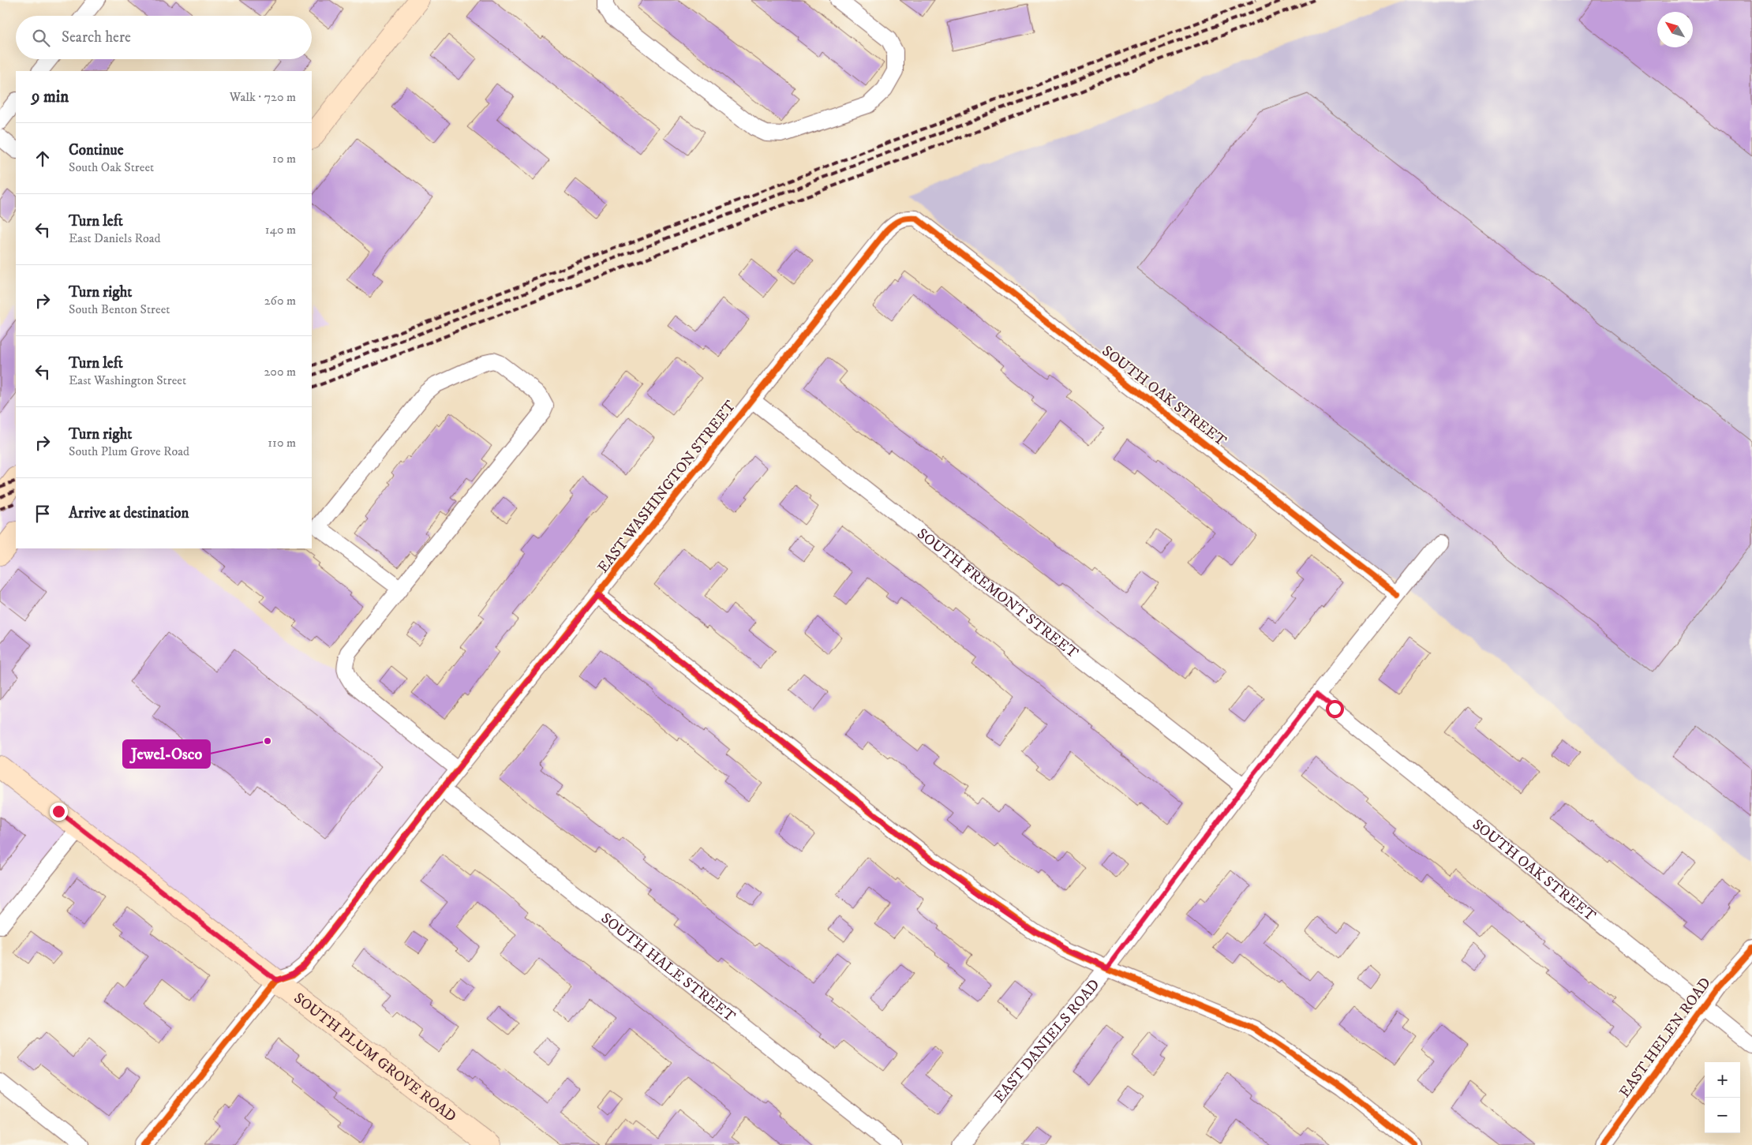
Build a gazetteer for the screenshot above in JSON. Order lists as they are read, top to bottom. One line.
{"streets":{"main road":["SOUTH PLUM GROVE ROAD"],"street":["SOUTH OAK STREET","EAST WASHINGTON STREET","SOUTH FREMONT STREET","SOUTH HALE STREET","EAST HELEN ROAD","EAST DANIELS ROAD"]},"crossings":[["SOUTH OAK STREET","EAST WASHINGTON STREET"],["SOUTH OAK STREET","EAST HELEN ROAD"],["SOUTH OAK STREET","EAST DANIELS ROAD"],["EAST WASHINGTON STREET","SOUTH FREMONT STREET"],["EAST WASHINGTON STREET","SOUTH HALE STREET"],["EAST WASHINGTON STREET","SOUTH PLUM GROVE ROAD"],["SOUTH FREMONT STREET","EAST DANIELS ROAD"]],"places":["Jewel-Osco"],"north":"top left","page":{"search":"Search here","heading":["9 min","Walk · 720 m"],"list":[["Continue","South Oak Street","10 m"],["Turn left","East Daniels Road","140 m"],["Turn right","South Benton Street","260 m"],["Turn left","East Washington Street","200 m"],["Turn right","South Plum Grove Road","110 m"],"Arrive at destination"],"map_buttons":["+","−"]}}
